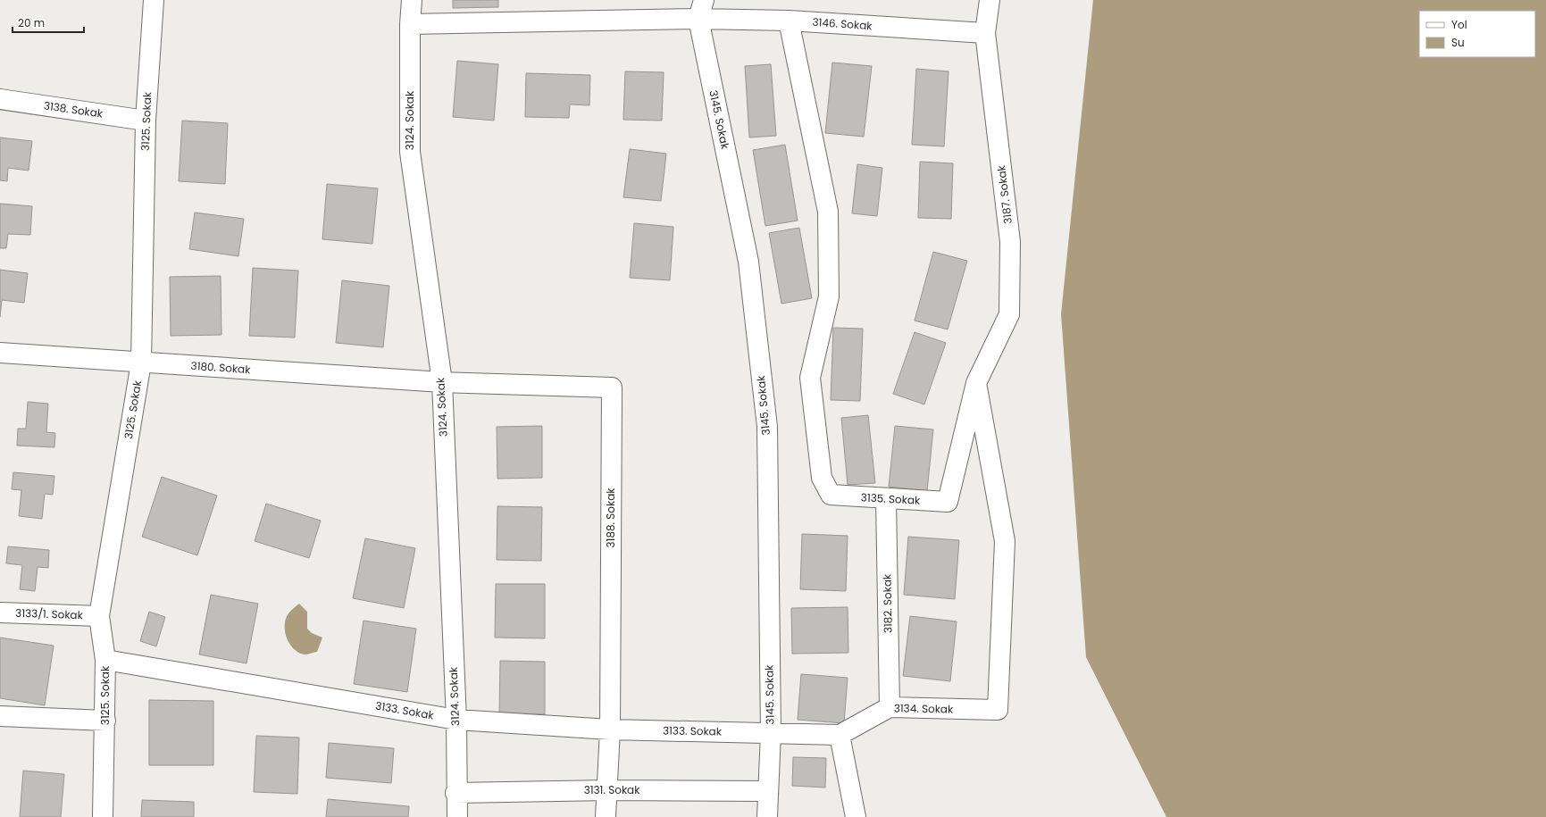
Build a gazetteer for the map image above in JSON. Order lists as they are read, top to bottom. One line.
{"streets":{"street":["3146. Sokak","3138. Sokak","3145. Sokak","3124. Sokak","3125. Sokak","3187. Sokak","3180. Sokak","3135. Sokak","3188. Sokak","3182. Sokak","3133/1. Sokak","3134. Sokak","3133. Sokak","3131. Sokak"]},"crossings":[["3146. Sokak","3145. Sokak"],["3146. Sokak","3124. Sokak"],["3146. Sokak","3187. Sokak"],["3146. Sokak","3135. Sokak"],["3138. Sokak","3125. Sokak"],["3145. Sokak","3133. Sokak"],["3145. Sokak","3131. Sokak"],["3124. Sokak","3180. Sokak"],["3124. Sokak","3188. Sokak"],["3124. Sokak","3133. Sokak"],["3124. Sokak","3131. Sokak"],["3125. Sokak","3180. Sokak"],["3125. Sokak","3133/1. Sokak"],["3125. Sokak","3133. Sokak"],["3187. Sokak","3135. Sokak"],["3187. Sokak","3134. Sokak"],["3180. Sokak","3188. Sokak"],["3135. Sokak","3182. Sokak"],["3135. Sokak","3134. Sokak"],["3188. Sokak","3133. Sokak"],["3188. Sokak","3131. Sokak"],["3182. Sokak","3134. Sokak"]],"legend":["Yol","Su"],"scale_bar":"20 m"}
